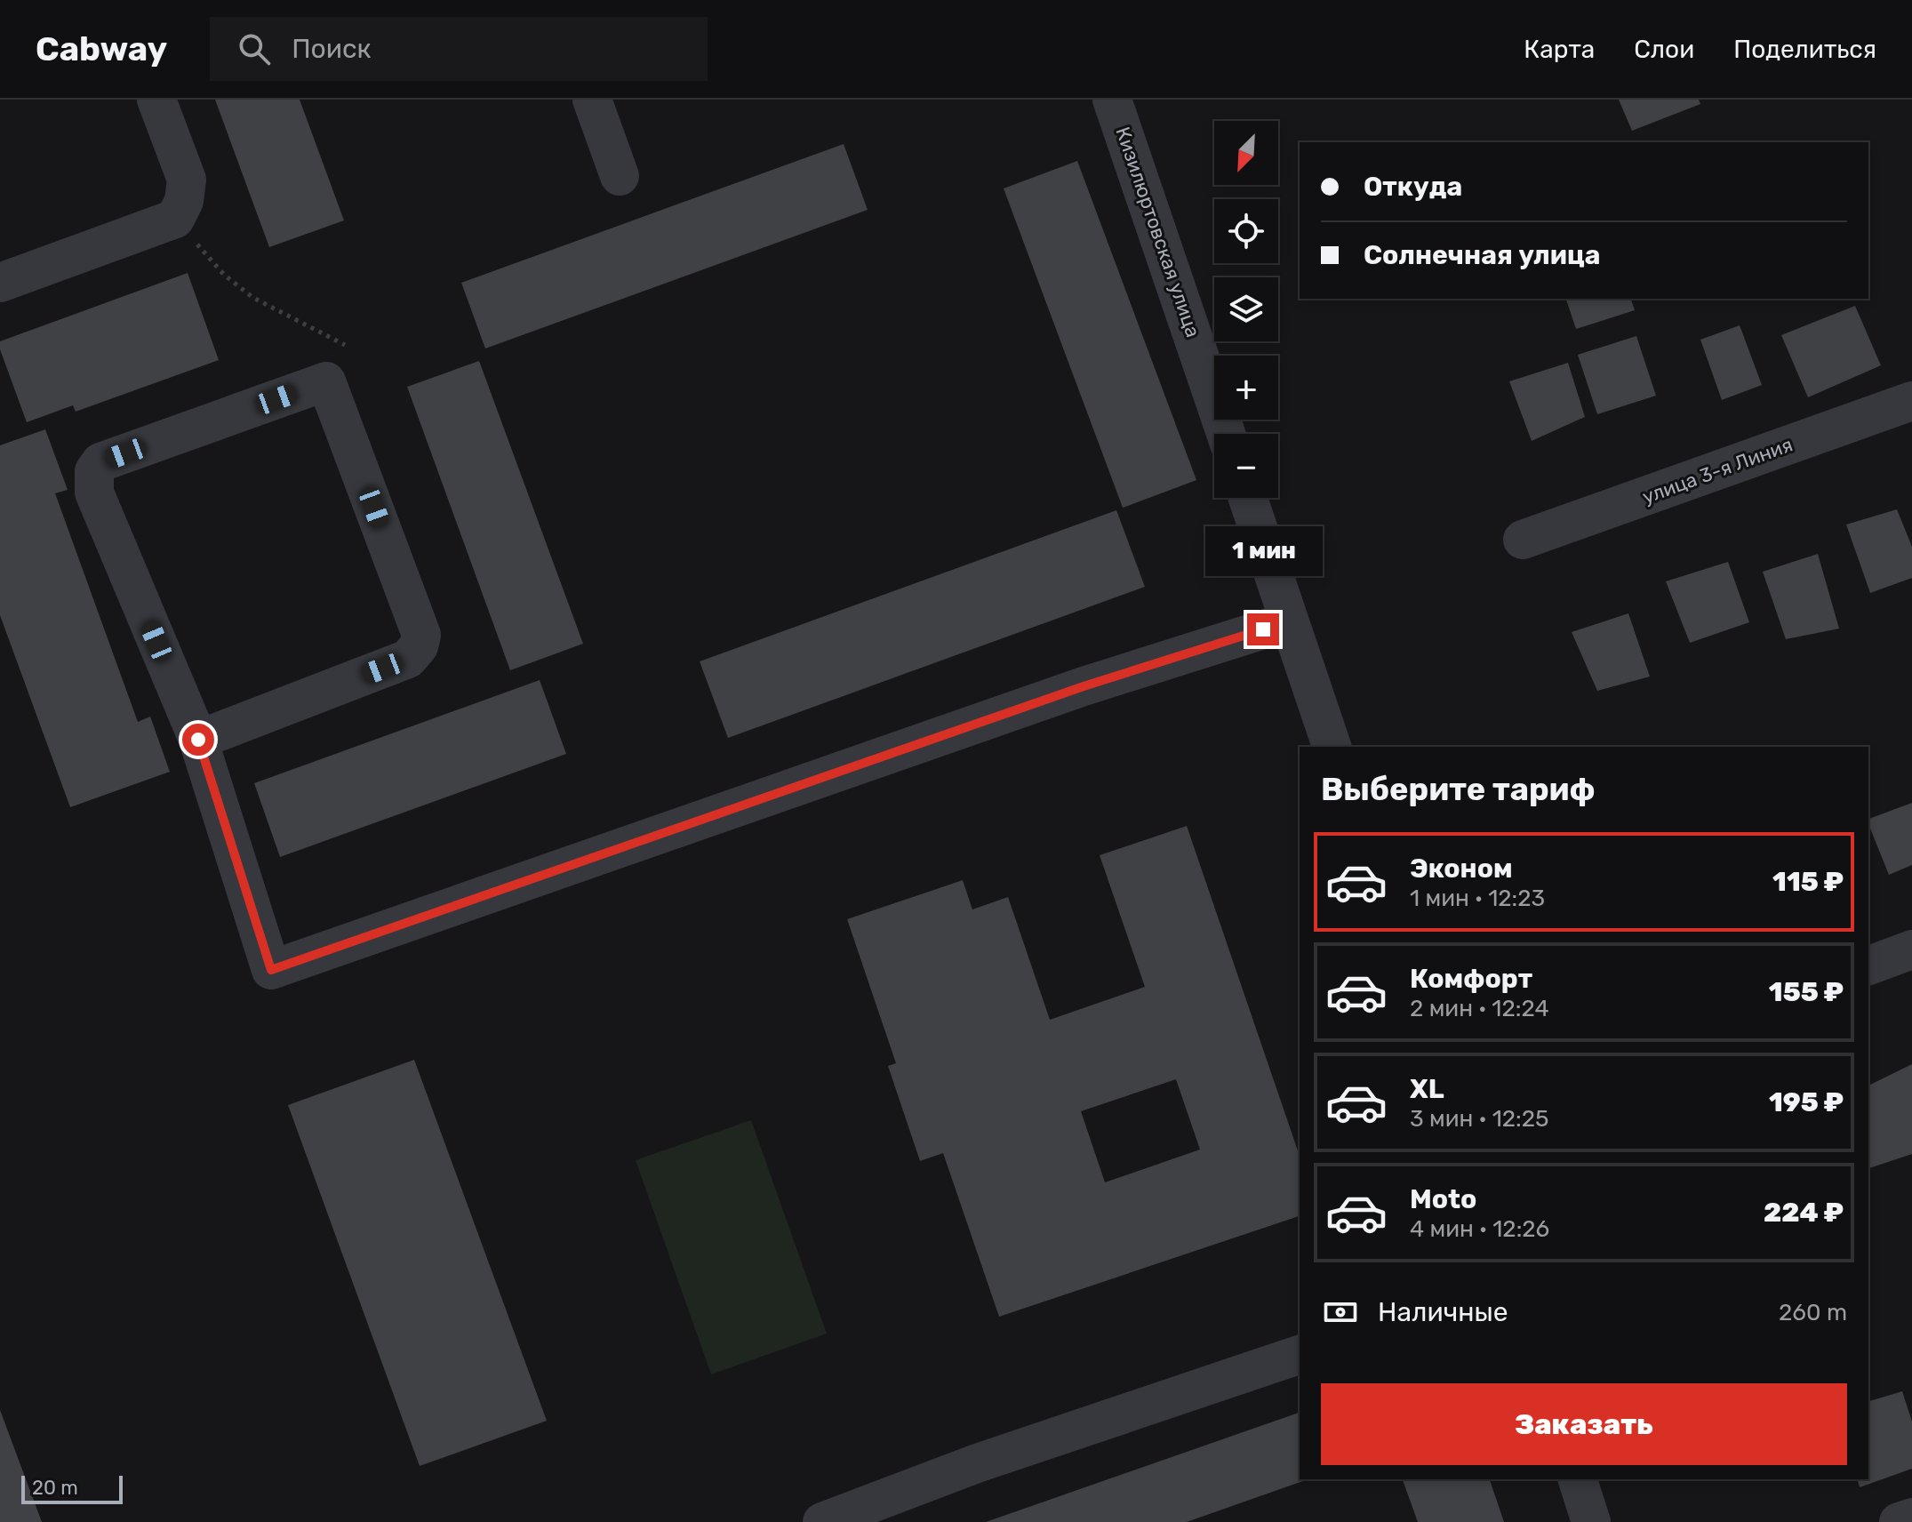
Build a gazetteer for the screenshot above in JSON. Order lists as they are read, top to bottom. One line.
{"streets":{"street":["Кизилюртовская улица","улица 3-я Линия"]},"scale_bar":"20 m","north":"bottom left","page":{"header":"Cabway","search":"Поиск","nav":["Карта","Слои","Поделиться"],"map_buttons":["+","−"],"banner":["Откуда","Солнечная улица"],"bubble":"1 мин","heading":"Выберите тариф","list":[{"name":"Эконом","note":"1 мин · 12:23","value":"115 ₽"},{"name":"Комфорт","note":"2 мин · 12:24","value":"155 ₽"},{"name":"XL","note":"3 мин · 12:25","value":"195 ₽"},{"name":"Moto","note":"4 мин · 12:26","value":"224 ₽"}],"pay":["Наличные","260 m"],"buttons":"Заказать","scale":"20 m"}}
